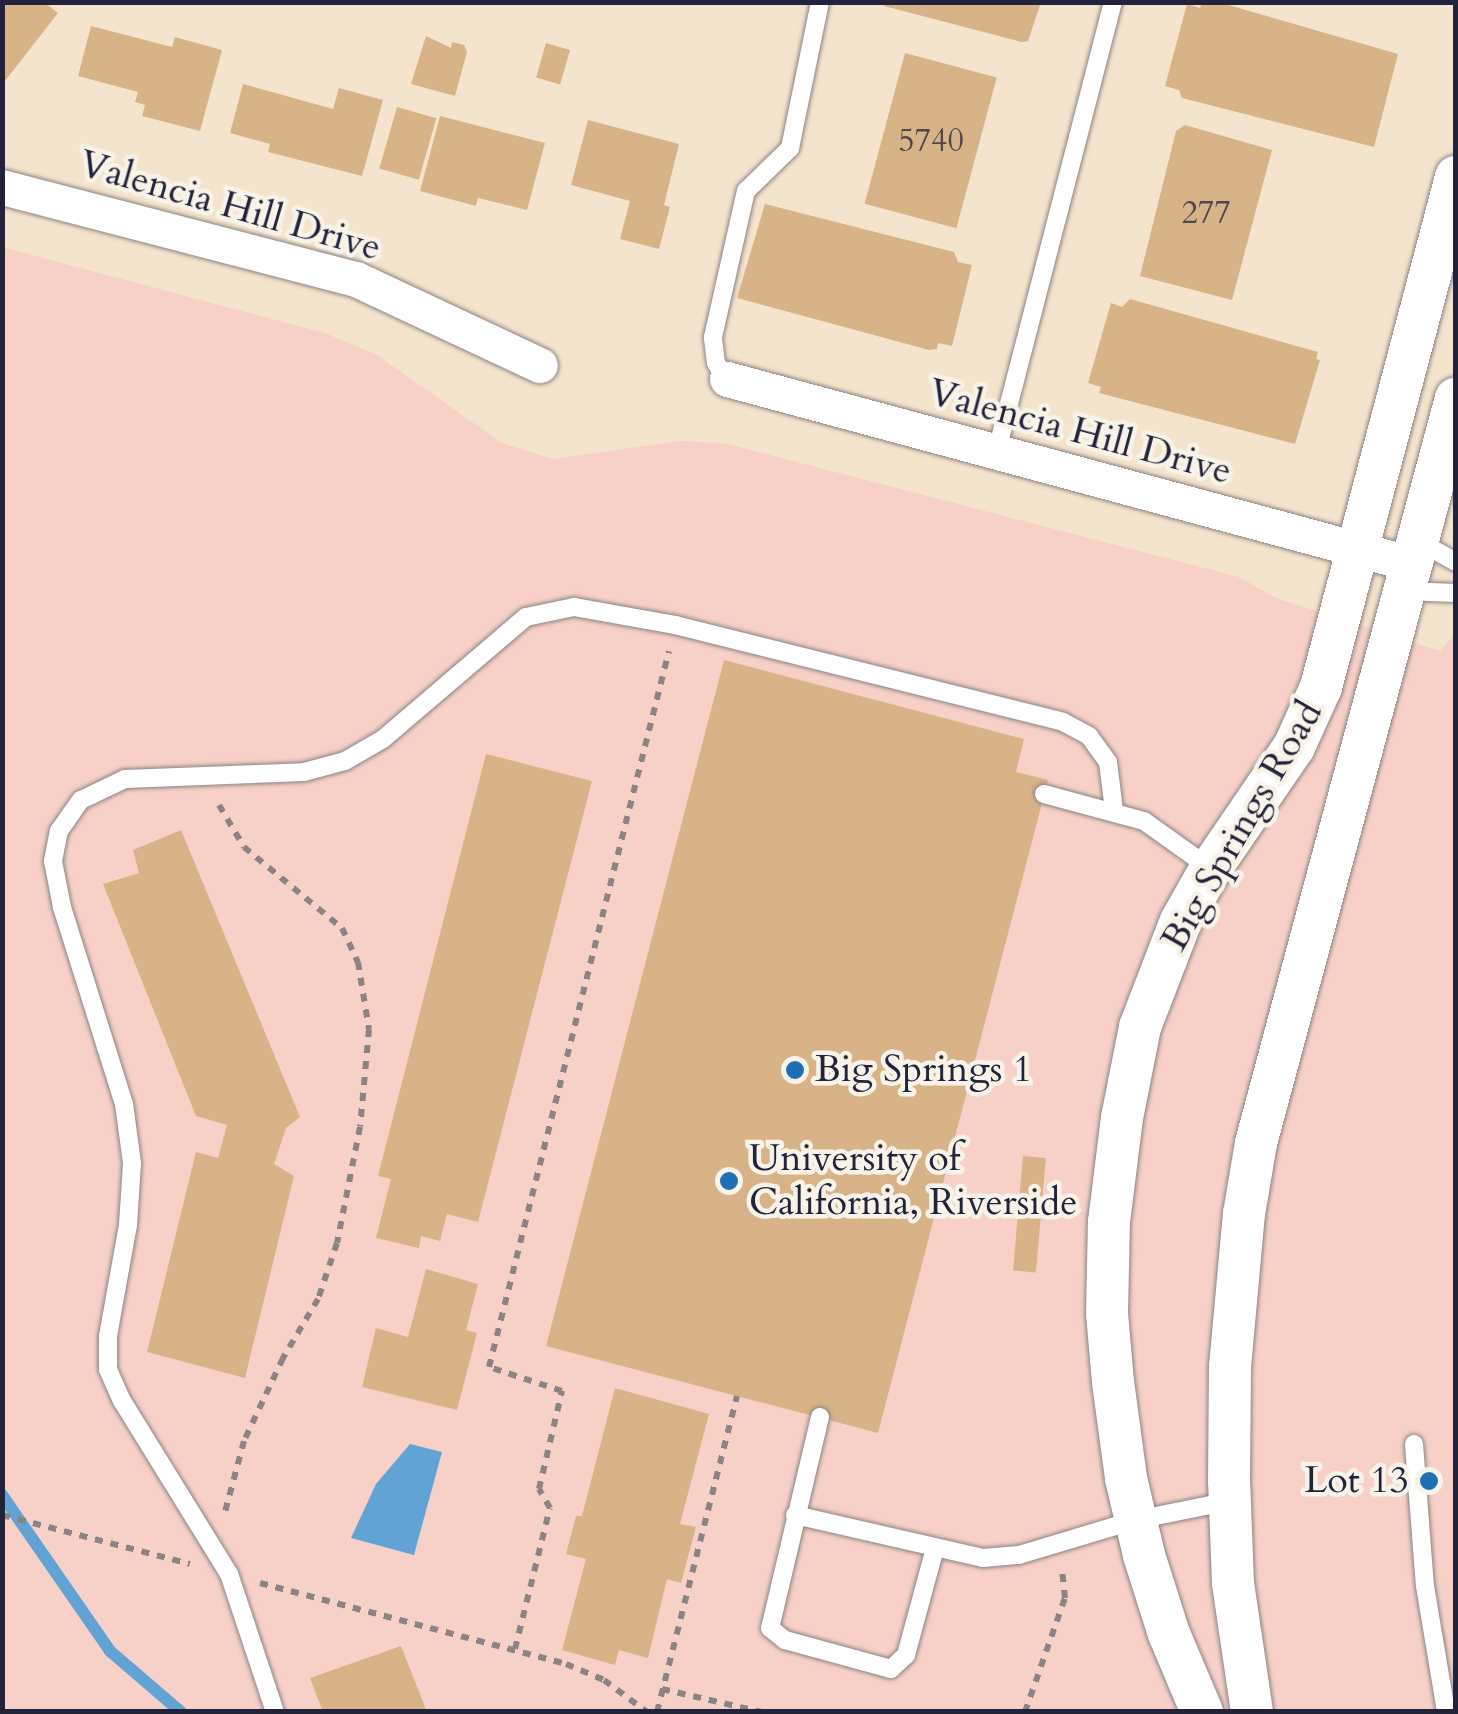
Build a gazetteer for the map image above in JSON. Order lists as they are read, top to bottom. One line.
{"streets":{"street":["Valencia Hill Drive","Big Springs Road"]},"crossings":[["Valencia Hill Drive","Big Springs Road"]],"places":["Big Springs 1","University of California, Riverside","Lot 13"],"house_numbers":["5740","277"]}
